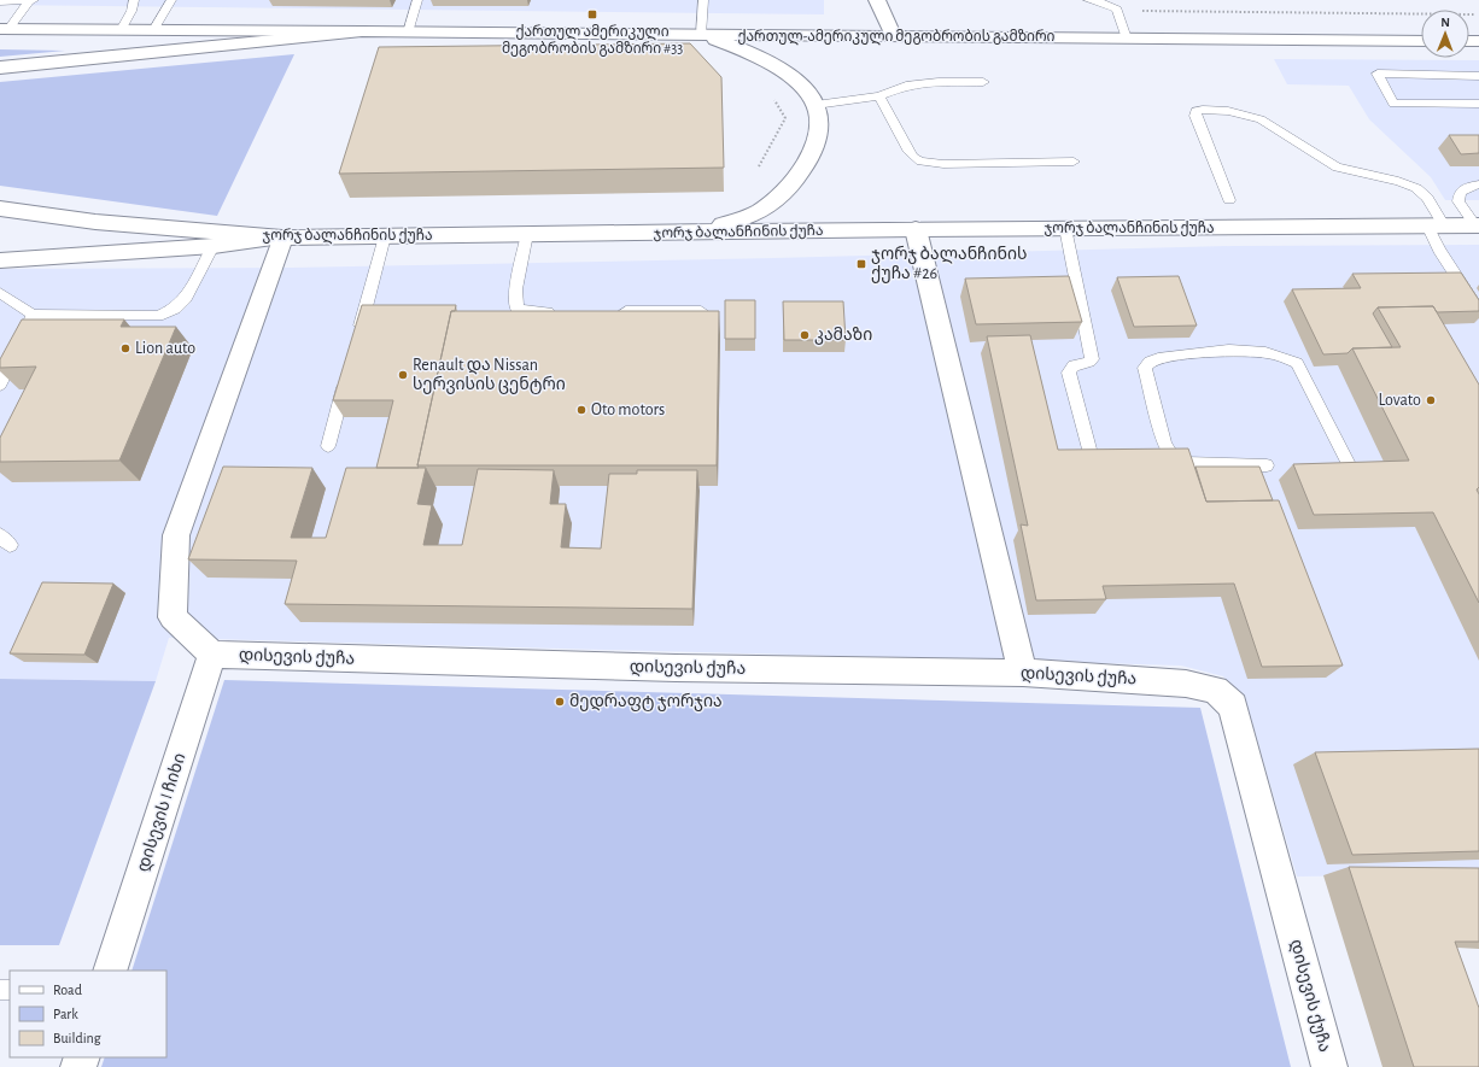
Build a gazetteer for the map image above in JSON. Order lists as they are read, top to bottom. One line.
{"streets":{"main road":["ქართულ-ამერიკული მეგობრობის გამზირი","ჯორჯ ბალანჩინის ქუჩა","დისევის ქუჩა","დისევის I ჩიხი"]},"crossings":[["დისევის ქუჩა","დისევის I ჩიხი"]],"places":{"transit":["ქართულ ამერიკული მეგობრობის გამზირი #33","ჯორჯ ბალანჩინის ქუჩა #26"],"other":["კამაზი","Lion auto","Renault და Nissan სერვისის ცენტრი","Lovato","Oto motors","მედრაფტ ჯორჯია"]},"legend":["Road","Park","Building"],"north":"top"}
